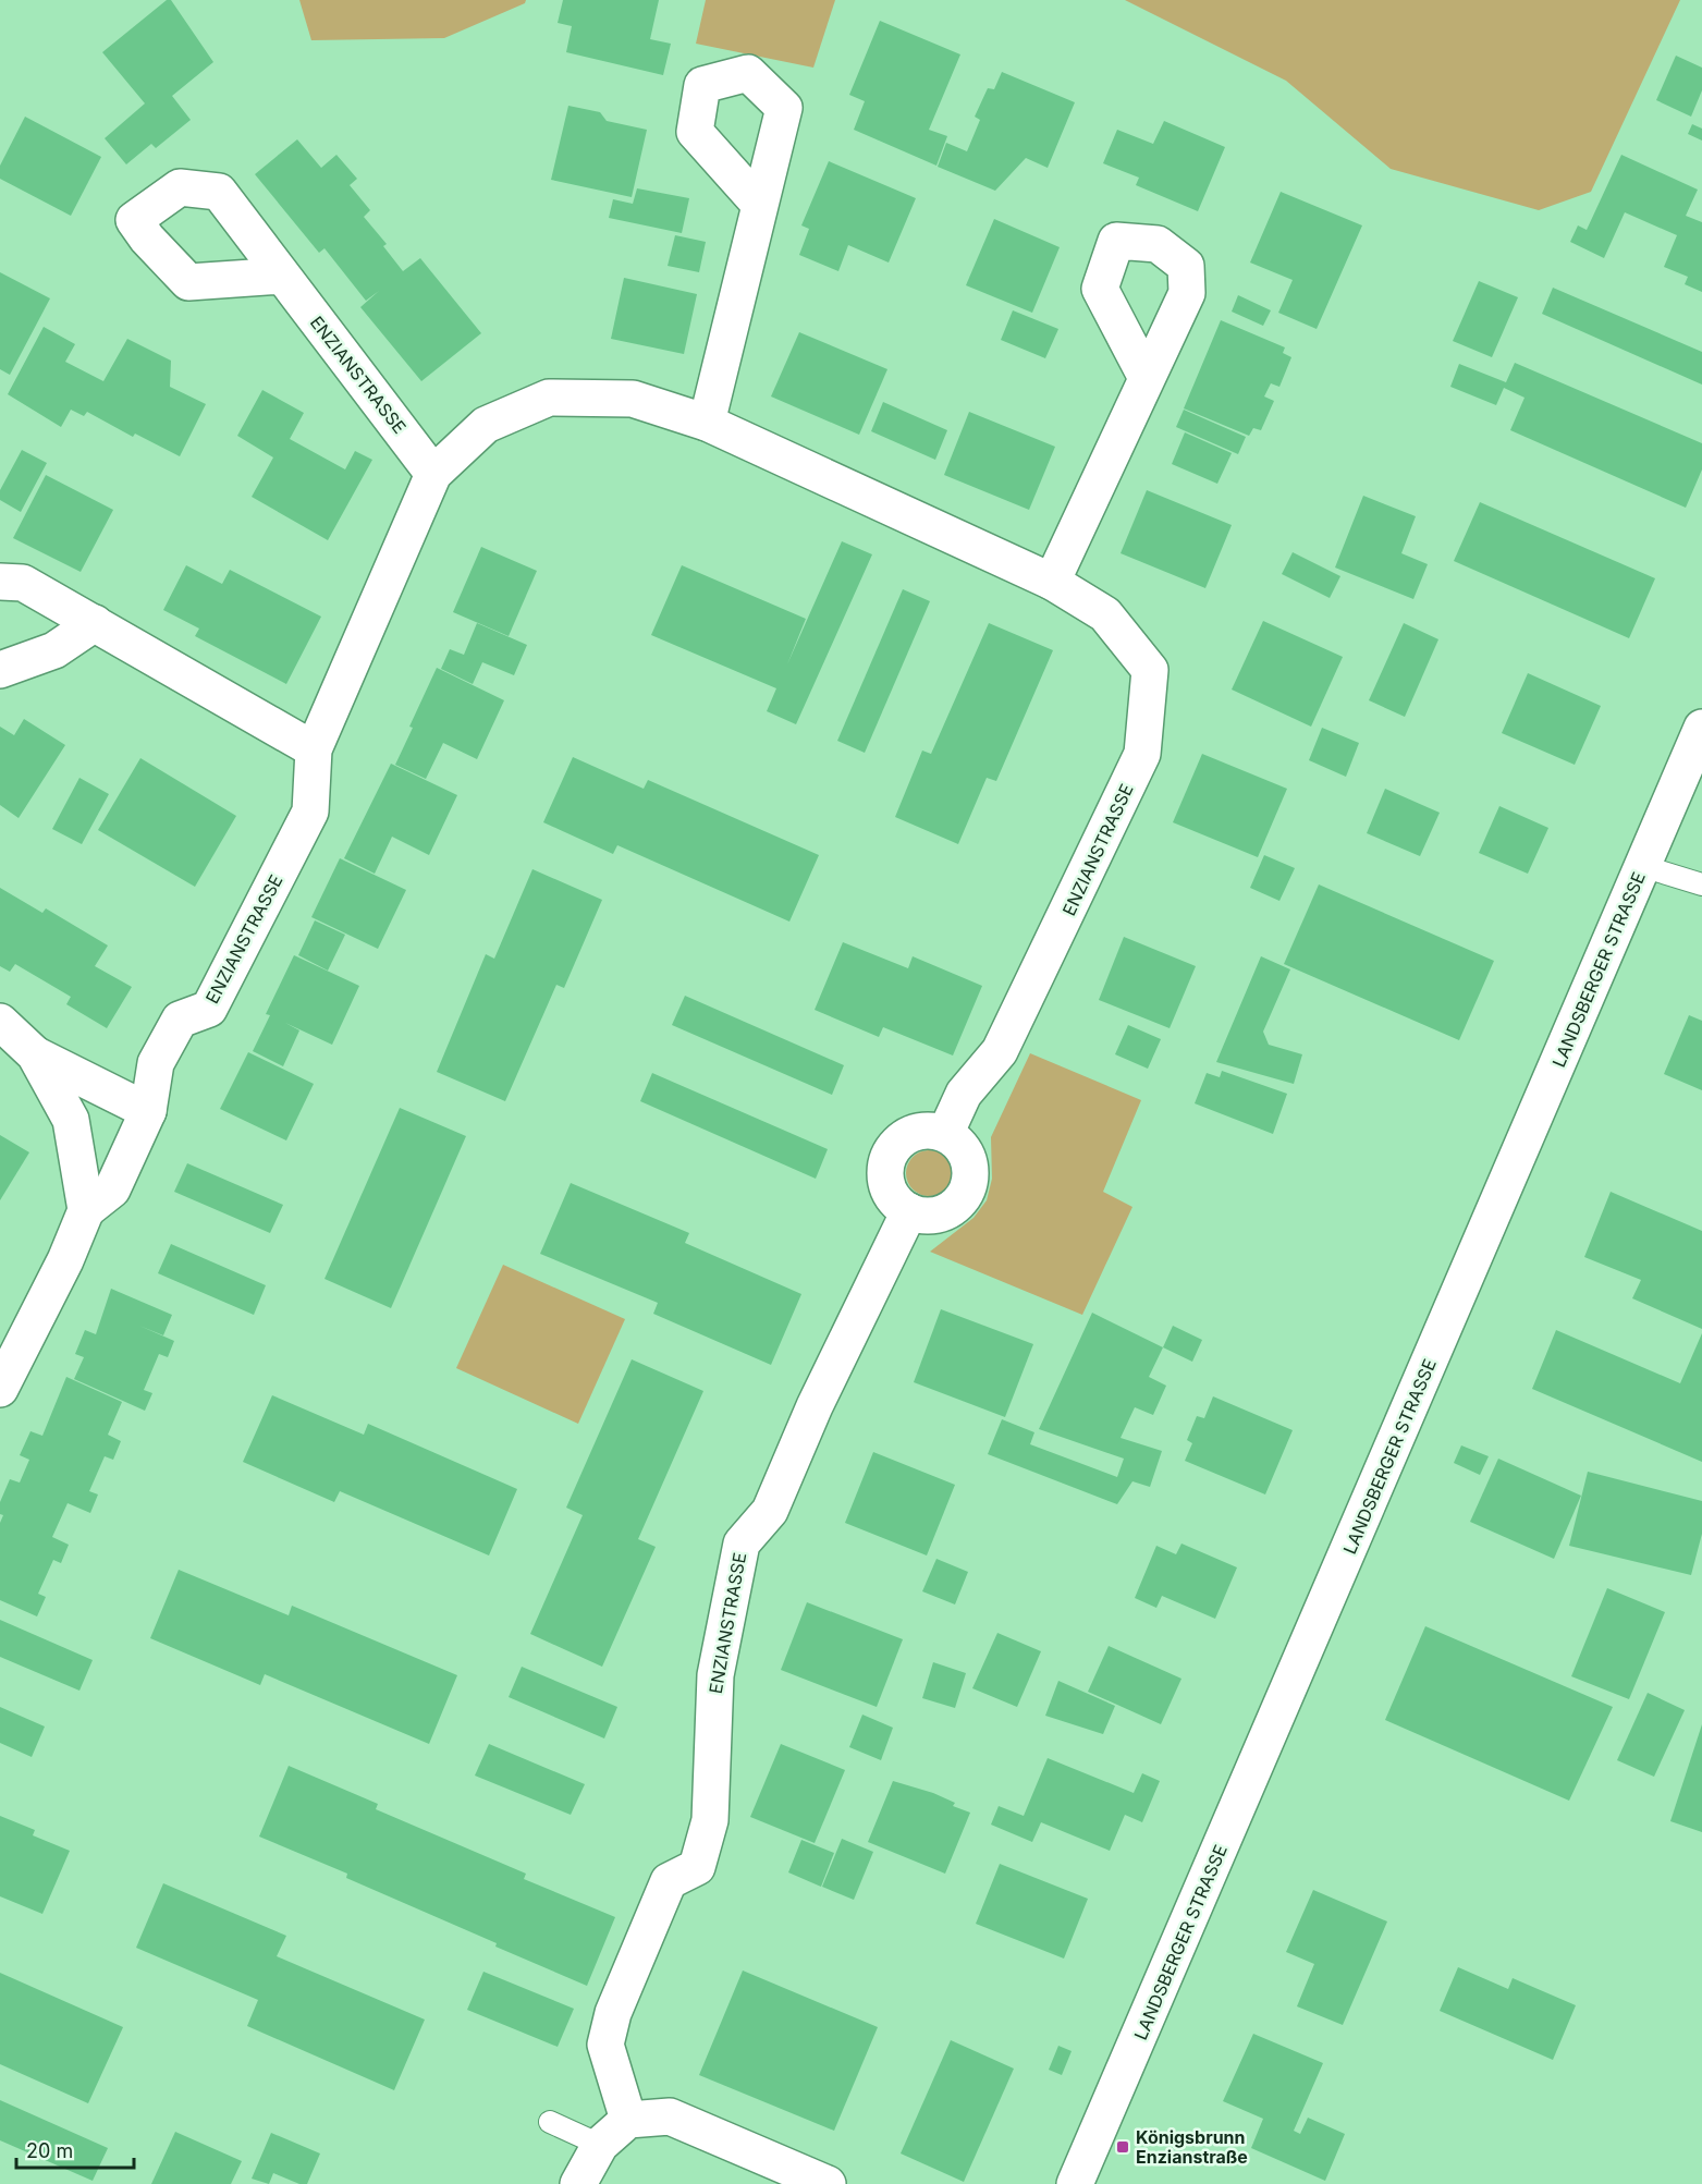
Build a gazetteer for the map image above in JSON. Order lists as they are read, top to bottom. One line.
{"streets":{"street":["ENZIANSTRASSE","LANDSBERGER STRASSE"]},"places":{"transit":["Königsbrunn Enzianstraße"]},"scale_bar":"20 m"}
